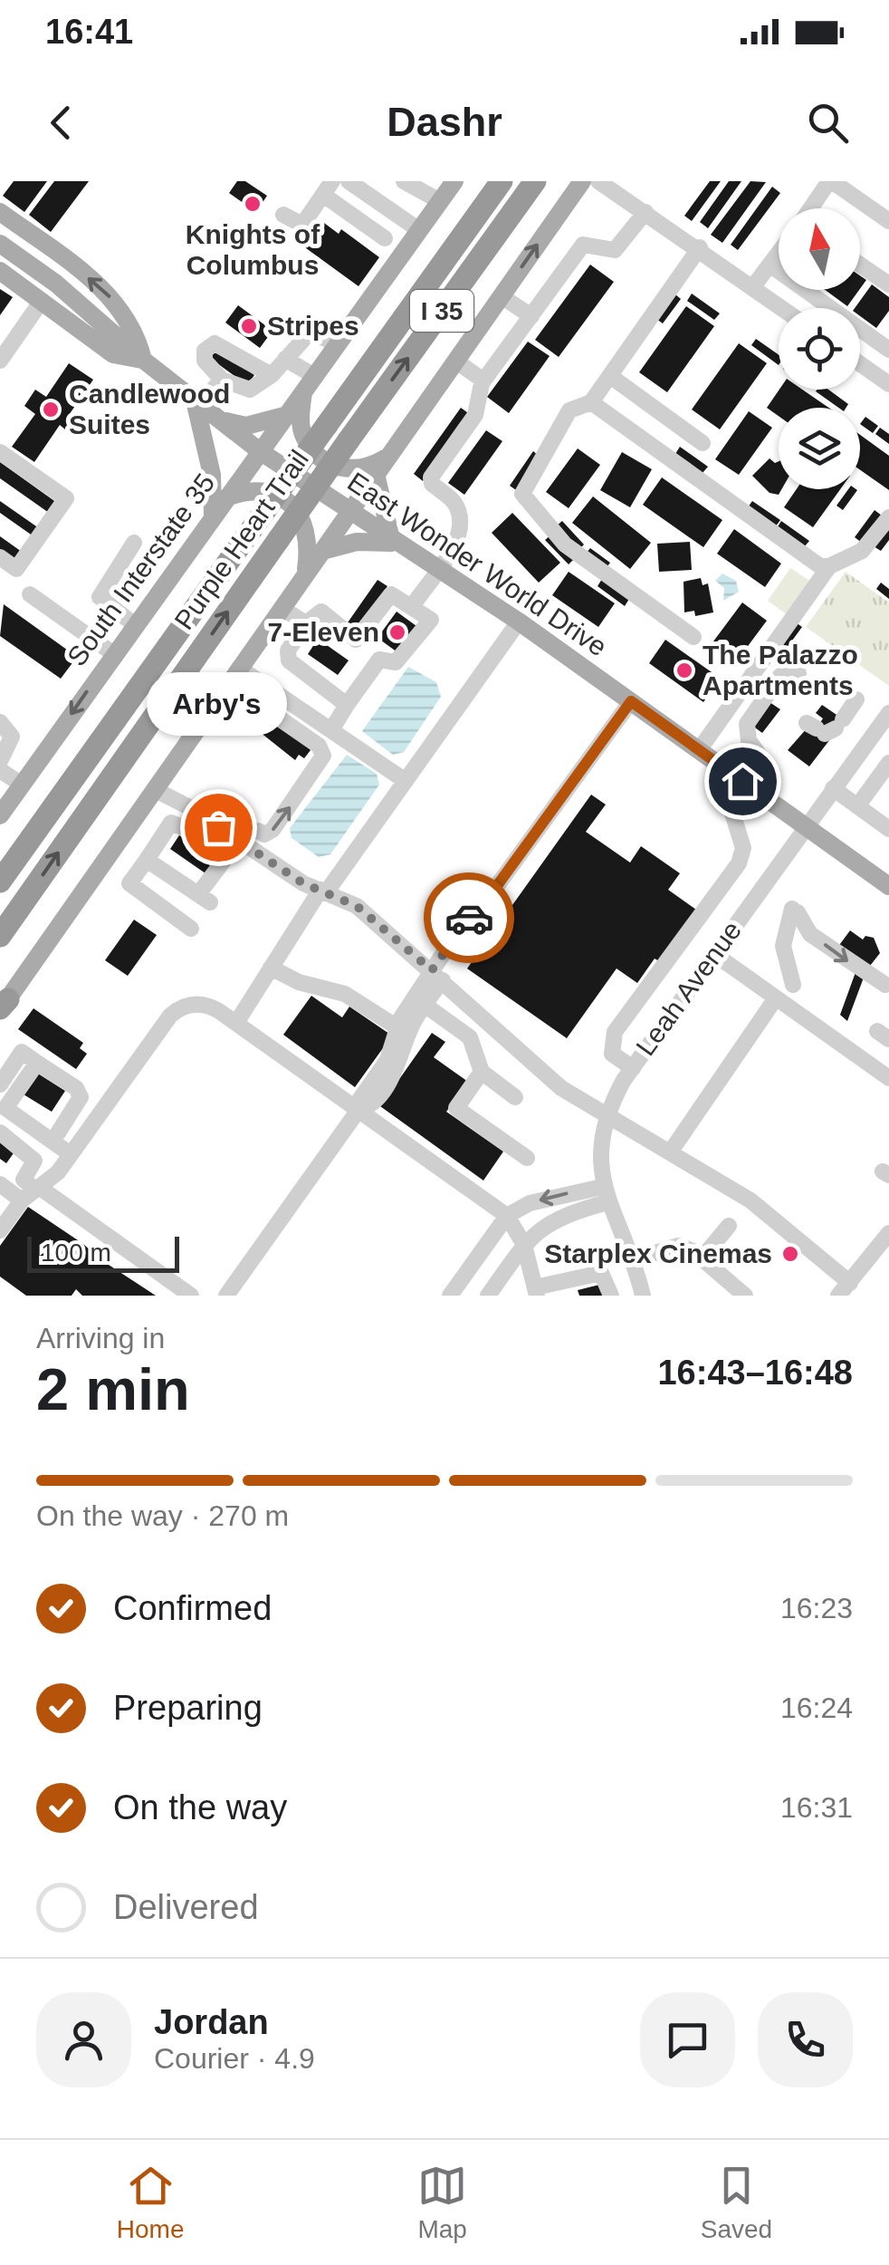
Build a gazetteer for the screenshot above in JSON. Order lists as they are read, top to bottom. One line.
{"streets":{"highway":["I 35","Purple Heart Trail"],"main road":["East Wonder World Drive","South Interstate 35"],"street":["Leah Avenue"]},"crossings":[["East Wonder World Drive","South Interstate 35"],["East Wonder World Drive","Leah Avenue"]],"places":["Knights of Columbus","Stripes","Candlewood Suites","7-Eleven","The Palazzo Apartments","Arby's","Starplex Cinemas"],"scale_bar":"100 m","north":"top","page":{"status":"16:41","header":"Dashr","bubble":"Arby's","scale":"100 m","heading":["2 min","Arriving in","16:43–16:48"],"panel":["Jordan","Courier · 4.9"],"bar":"On the way · 270 m","list":[["Confirmed","16:23"],["Preparing","16:24"],["On the way","16:31"],"Delivered"],"tabs":["Home","Map","Saved"]}}
